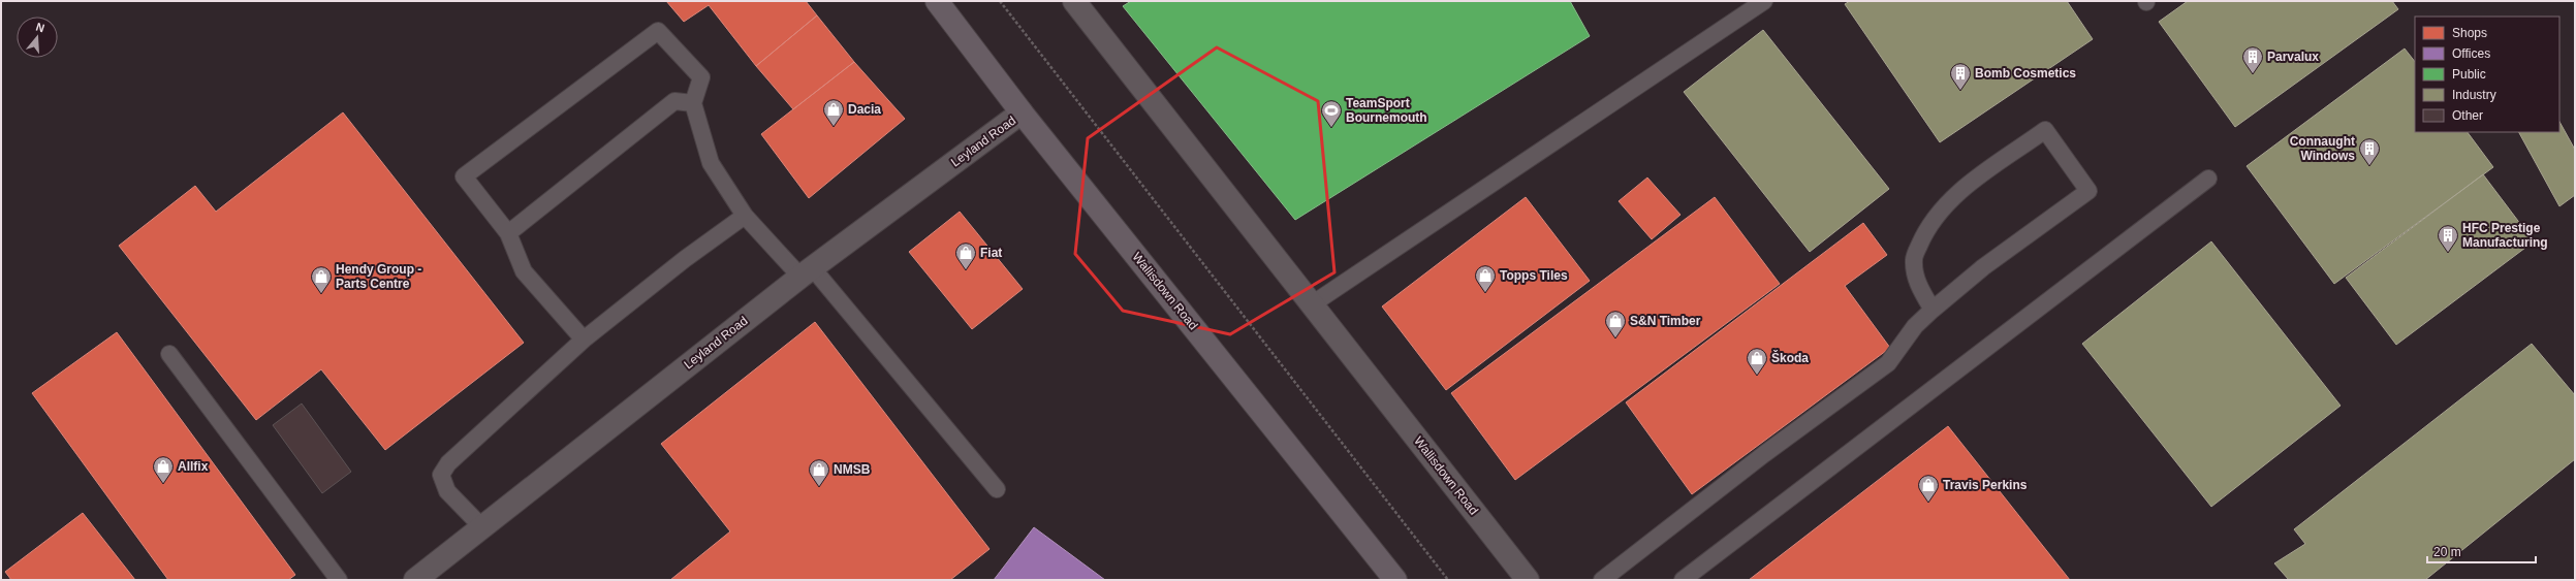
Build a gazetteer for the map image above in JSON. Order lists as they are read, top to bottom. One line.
{"streets":{"main road":["Wallisdown Road"],"street":["Leyland Road"]},"crossings":[["Leyland Road","Wallisdown Road"]],"places":{"building":["Parvalux","Bomb Cosmetics","Connaught Windows","HFC Prestige Manufacturing"],"shop":["Dacia","Fiat","Topps Tiles","Hendy Group - Parts Centre","S&N Timber","Škoda","Allfix","NMSB","Travis Perkins"],"sports":["TeamSport Bournemouth"]},"legend":["Shops","Offices","Public","Industry","Other"],"scale_bar":"20 m","north":"top"}
